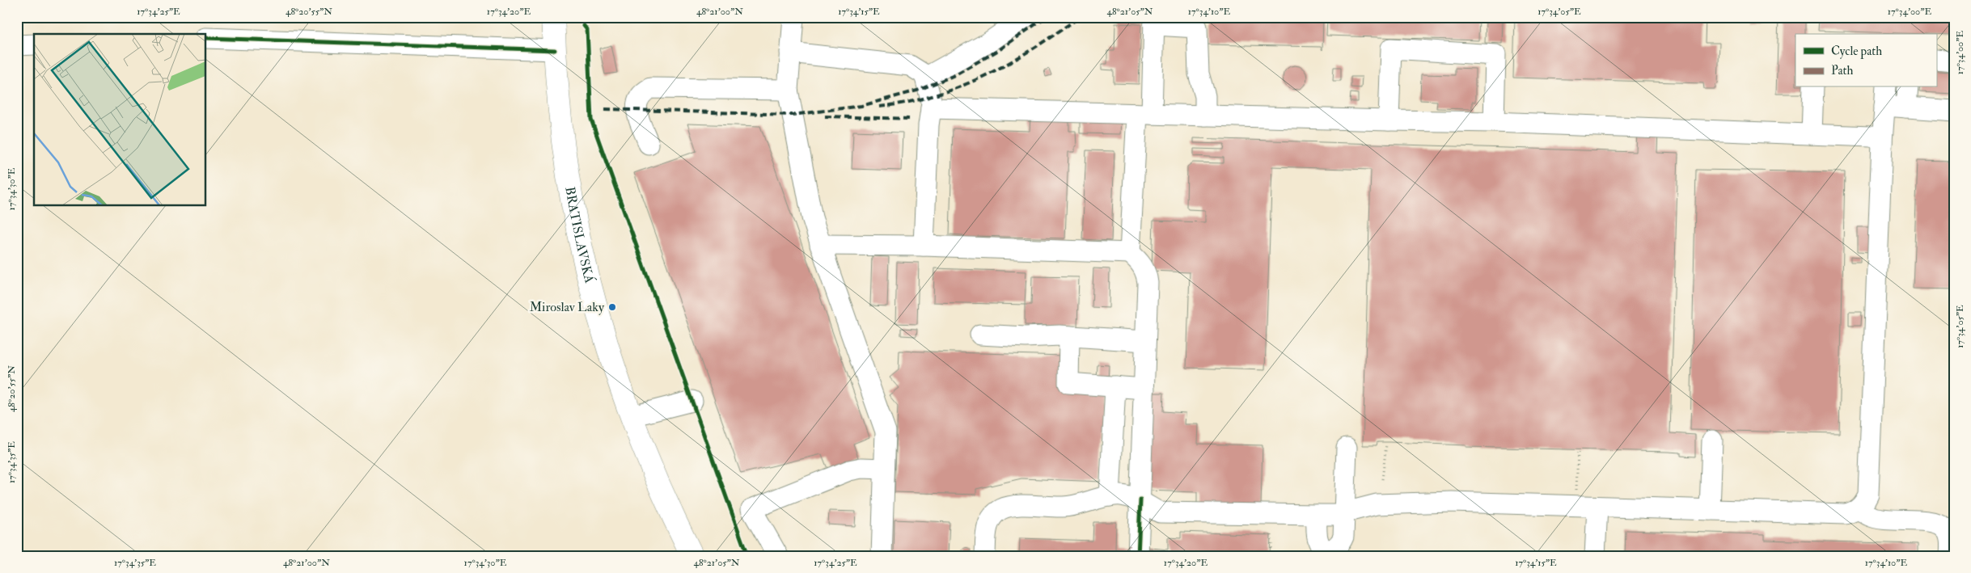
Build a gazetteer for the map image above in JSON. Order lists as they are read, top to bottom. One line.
{"streets":{"main road":["BRATISLAVSKÁ"]},"places":["Miroslav Laky"],"legend":["Cycle path","Path"],"coordinates":["17°34'25\"E","48°20'55\"N","17°34'20\"E","48°21'00\"N","17°34'15\"E","48°21'05\"N","17°34'10\"E","17°34'05\"E","17°34'00\"E","17°34'30\"E","17°34'35\"E"]}
